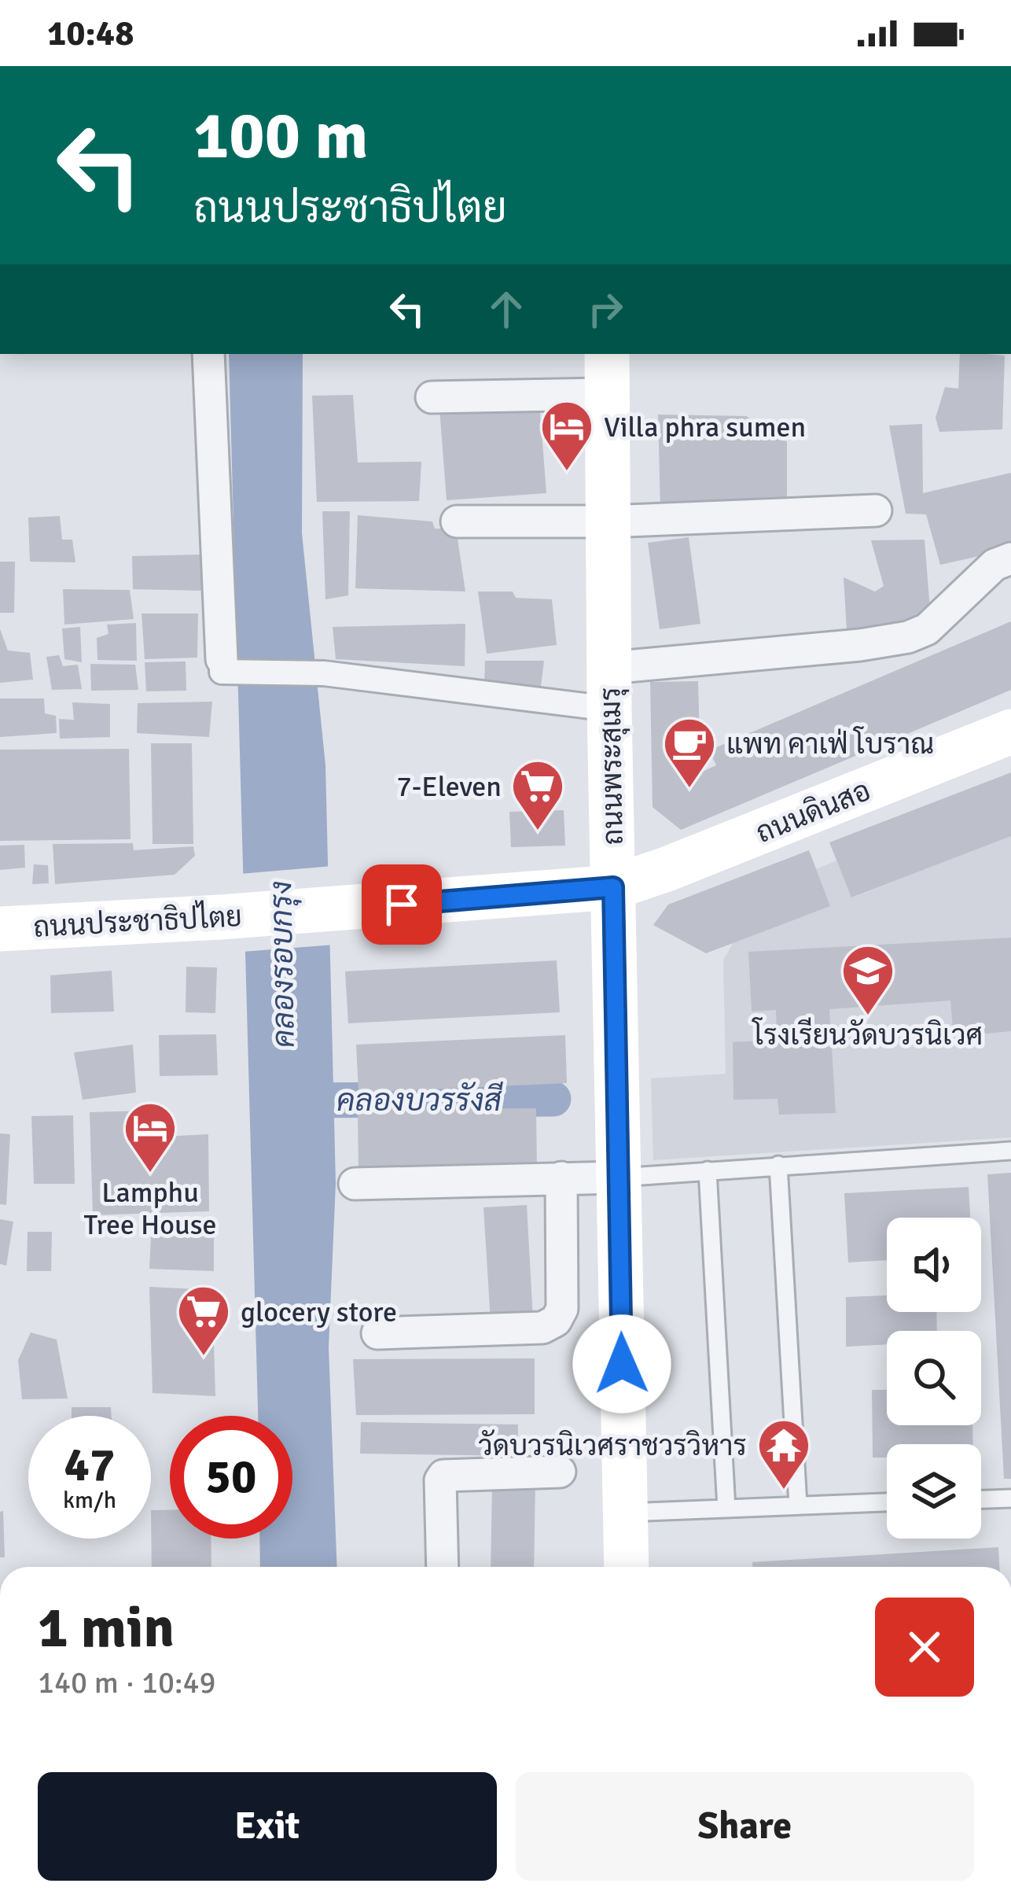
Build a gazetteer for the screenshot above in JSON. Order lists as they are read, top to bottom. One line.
{"streets":{"main road":["ถนนพระสุเมรุ","ถนนดินสอ","ถนนประชาธิปไตย"]},"crossings":[["ถนนพระสุเมรุ","ถนนดินสอ"],["ถนนพระสุเมรุ","ถนนประชาธิปไตย"],["ถนนดินสอ","ถนนประชาธิปไตย"]],"water":["คลองรอบกรุง","คลองบวรรังสี"],"places":{"hotel":["Villa phra sumen","Lamphu Tree House"],"cafe":["แพท คาเฟ่ โบราณ"],"supermarket":["7-Eleven","glocery store"],"school or university":["โรงเรียนวัดบวรนิเวศ"],"temple":["วัดบวรนิเวศราชวรวิหาร"]},"page":{"status":"10:48","turn":["100 m","ถนนประชาธิปไตย"],"speed":"47 km/h","limit":"50","heading":["1 min","140 m · 10:49"],"buttons":["Exit","Share"]}}
